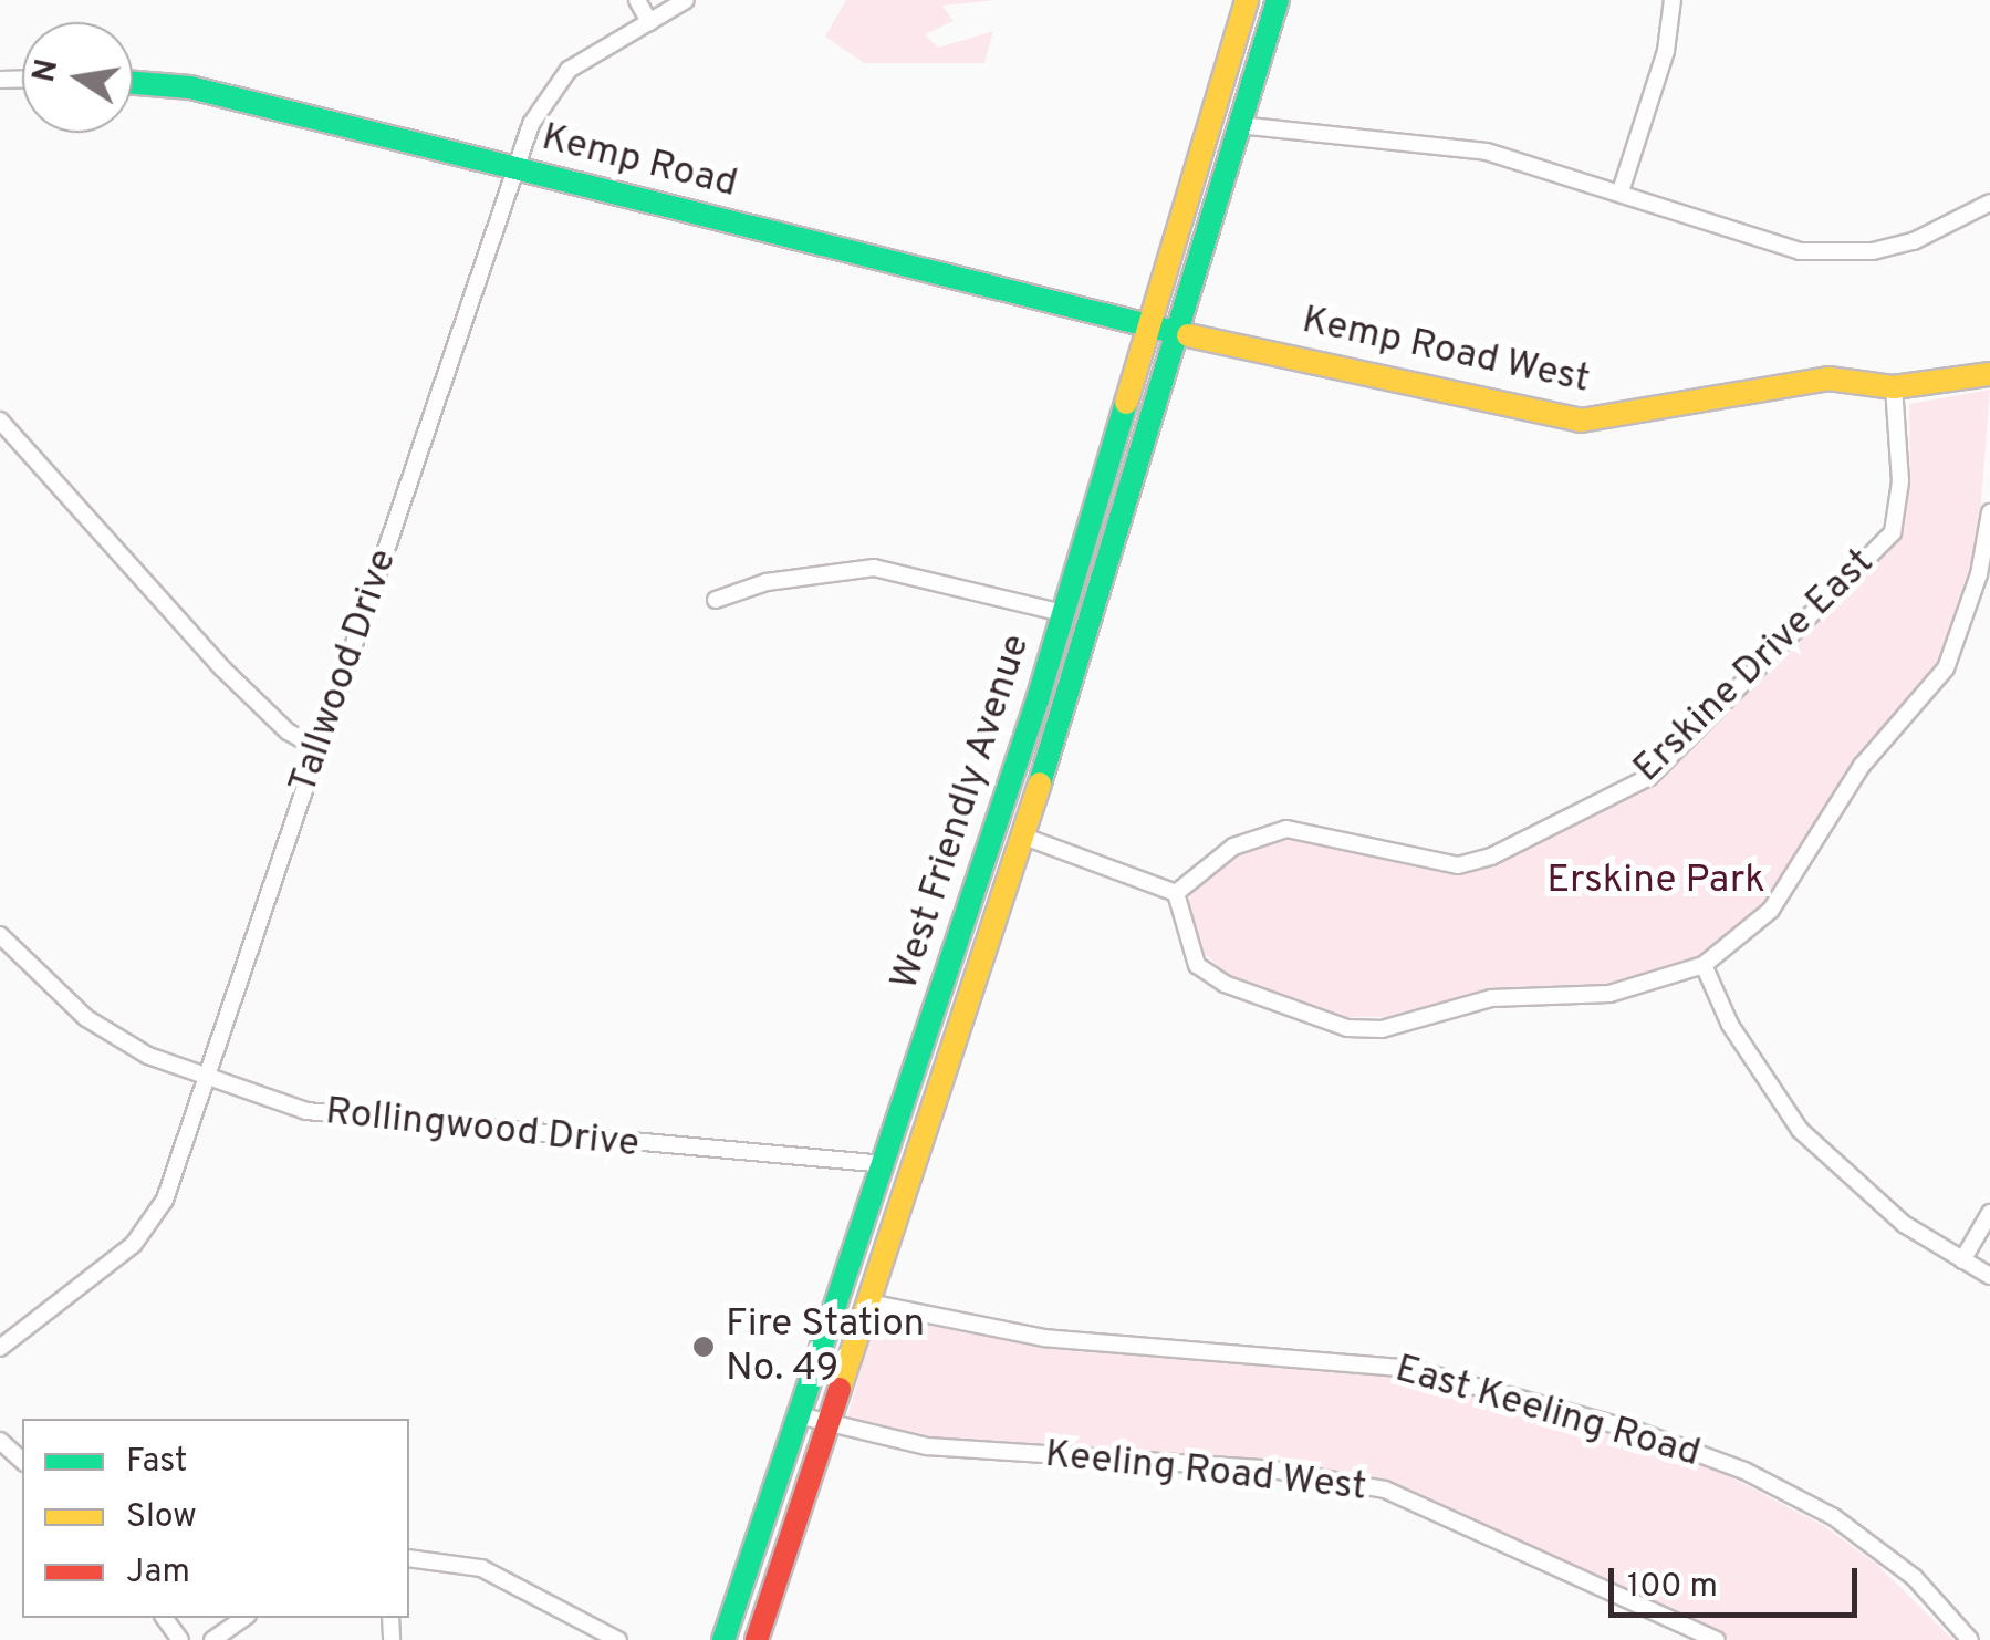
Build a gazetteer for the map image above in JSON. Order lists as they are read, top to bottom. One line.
{"streets":{"main road":["Kemp Road","Kemp Road West","West Friendly Avenue"],"street":["Erskine Drive East","Tallwood Drive","Rollingwood Drive","East Keeling Road","Keeling Road West"]},"crossings":[["Kemp Road","Kemp Road West"],["Kemp Road","Tallwood Drive"],["Kemp Road","West Friendly Avenue"],["Kemp Road West","Erskine Drive East"],["Kemp Road West","West Friendly Avenue"],["Tallwood Drive","Rollingwood Drive"],["West Friendly Avenue","Rollingwood Drive"],["West Friendly Avenue","East Keeling Road"],["West Friendly Avenue","Keeling Road West"]],"parks":["Erskine Park"],"places":["Fire Station No. 49"],"legend":["Fast","Slow","Jam"],"scale_bar":"100 m","north":"left"}
